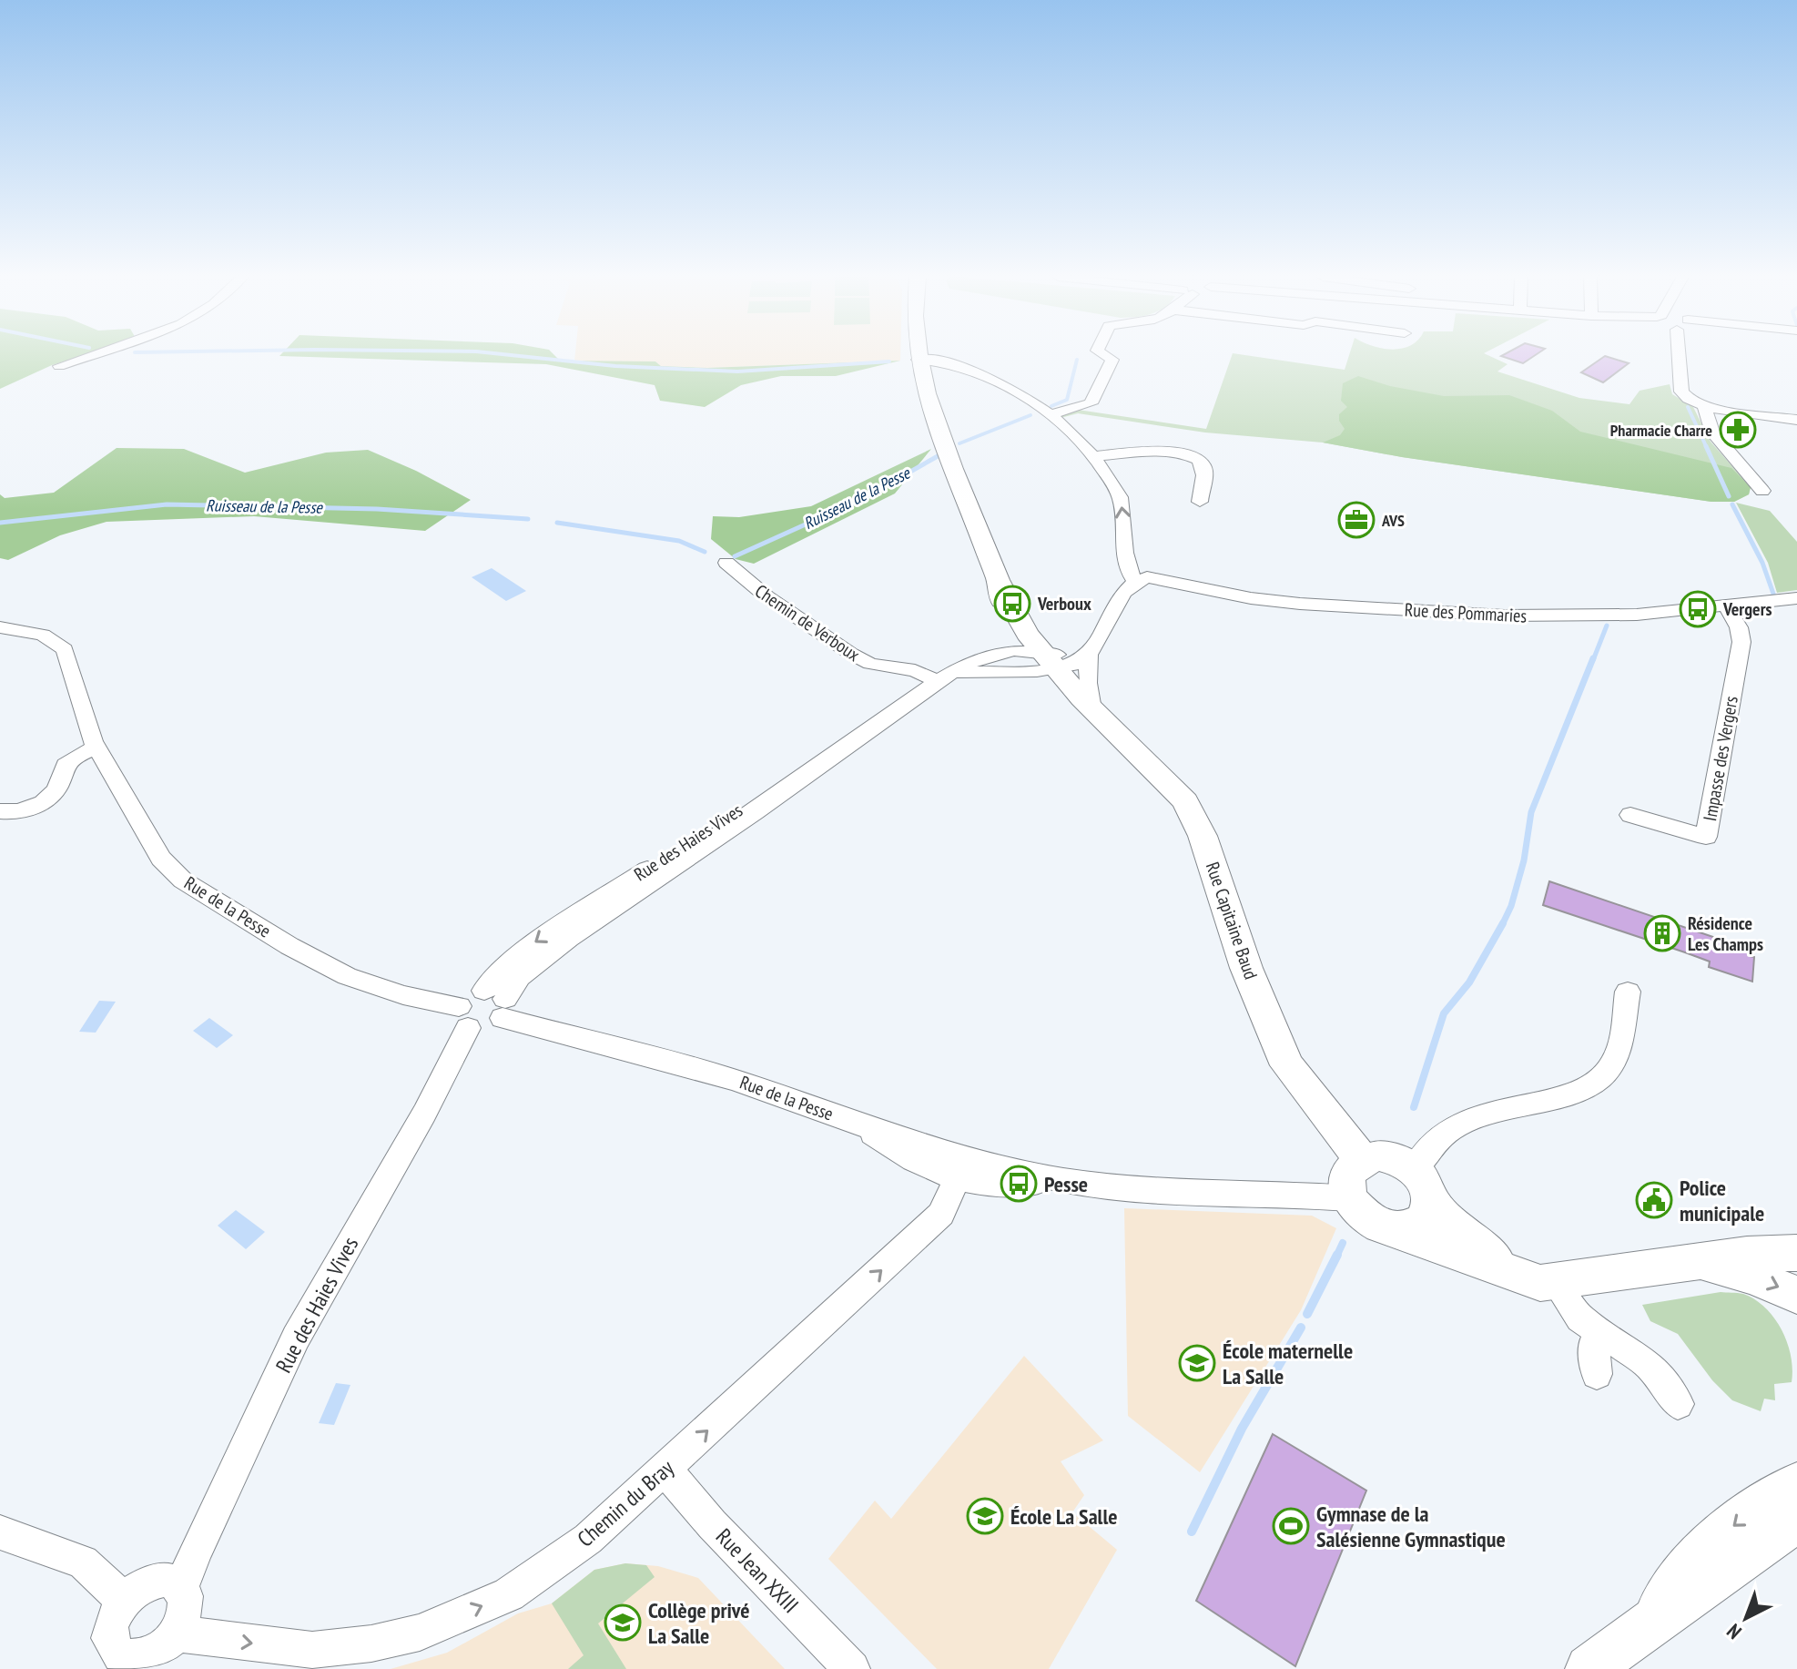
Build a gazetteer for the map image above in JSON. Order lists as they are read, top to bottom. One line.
{"streets":{"main road":["Rue Capitaine Baud"],"street":["Rue des Pommaries","Chemin de Verboux","Impasse des Vergers","Rue des Haies Vives","Rue de la Pesse","Chemin du Bray","Rue Jean XXIII"]},"crossings":[["Rue des Pommaries","Impasse des Vergers"],["Chemin de Verboux","Rue des Haies Vives"],["Rue des Haies Vives","Rue de la Pesse"],["Rue des Haies Vives","Rue Capitaine Baud"],["Rue des Haies Vives","Chemin du Bray"],["Rue de la Pesse","Rue Capitaine Baud"],["Rue de la Pesse","Chemin du Bray"],["Chemin du Bray","Rue Jean XXIII"]],"one_way":["Chemin du Bray"],"water":["Ruisseau de la Pesse"],"places":{"pharmacy":["Pharmacie Charre"],"office":["AVS"],"bus stop":["Verboux","Vergers","Pesse"],"building":["Résidence Les Champs"],"public building":["Police municipale"],"school or university":["École maternelle La Salle","École La Salle","Collège privé La Salle"],"sports":["Gymnase de la Salésienne Gymnastique"]},"north":"bottom left"}
